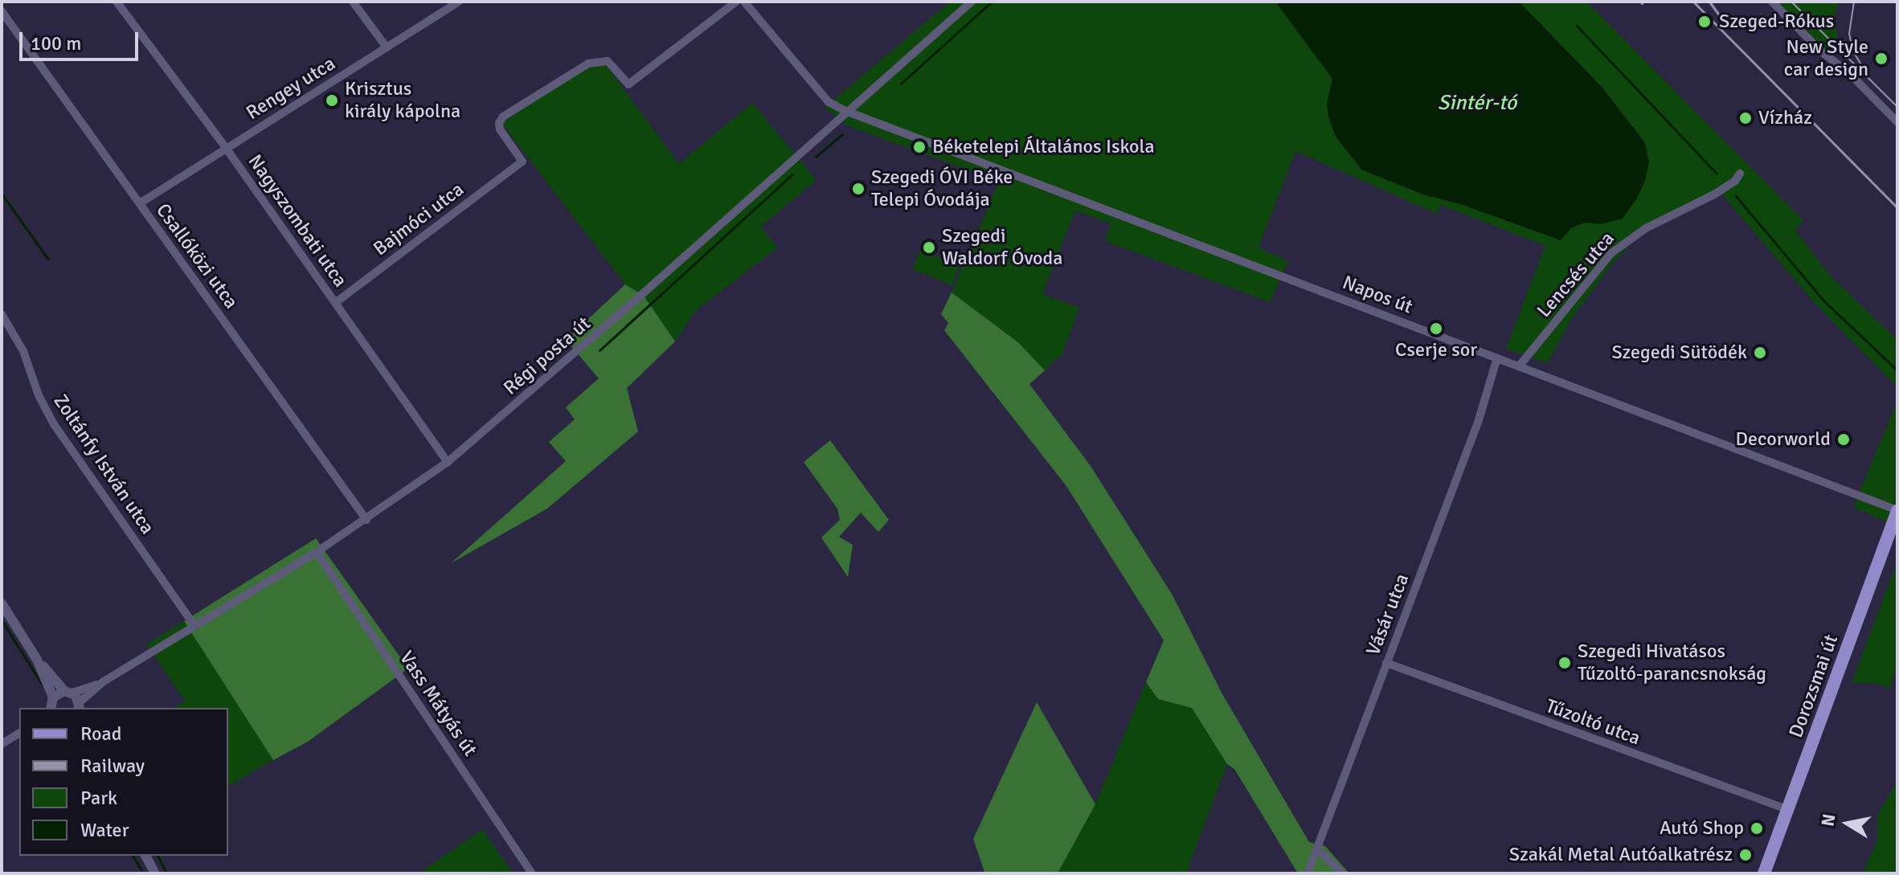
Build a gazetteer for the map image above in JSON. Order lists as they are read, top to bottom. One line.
{"streets":{"main road":["Dorozsmai út"],"street":["Rengey utca","Bajmóci utca","Nagyszombati utca","Csallóközi utca","Lencsés utca","Napos út","Régi posta út","Zoltánfy István utca","Vásár utca","Vass Mátyás út","Tűzoltó utca"]},"crossings":[["Rengey utca","Nagyszombati utca"],["Rengey utca","Csallóközi utca"],["Bajmóci utca","Nagyszombati utca"],["Nagyszombati utca","Régi posta út"],["Csallóközi utca","Régi posta út"],["Lencsés utca","Napos út"],["Napos út","Régi posta út"],["Napos út","Vásár utca"],["Napos út","Dorozsmai út"],["Régi posta út","Zoltánfy István utca"],["Régi posta út","Vass Mátyás út"],["Vásár utca","Tűzoltó utca"],["Dorozsmai út","Tűzoltó utca"]],"water":["Sintér-tó"],"places":["Szeged-Rókus","New Style car design","Krisztus király kápolna","Vízház","Béketelepi Általános Iskola","Szegedi ÓVI Béke Telepi Óvodája","Szegedi Waldorf Óvoda","Cserje sor","Szegedi Sütödék","Decorworld","Szegedi Hivatásos Tűzoltó-parancsnokság","Autó Shop","Szakál Metal Autóalkatrész"],"legend":["Road","Railway","Park","Water"],"scale_bar":"100 m","north":"left"}
